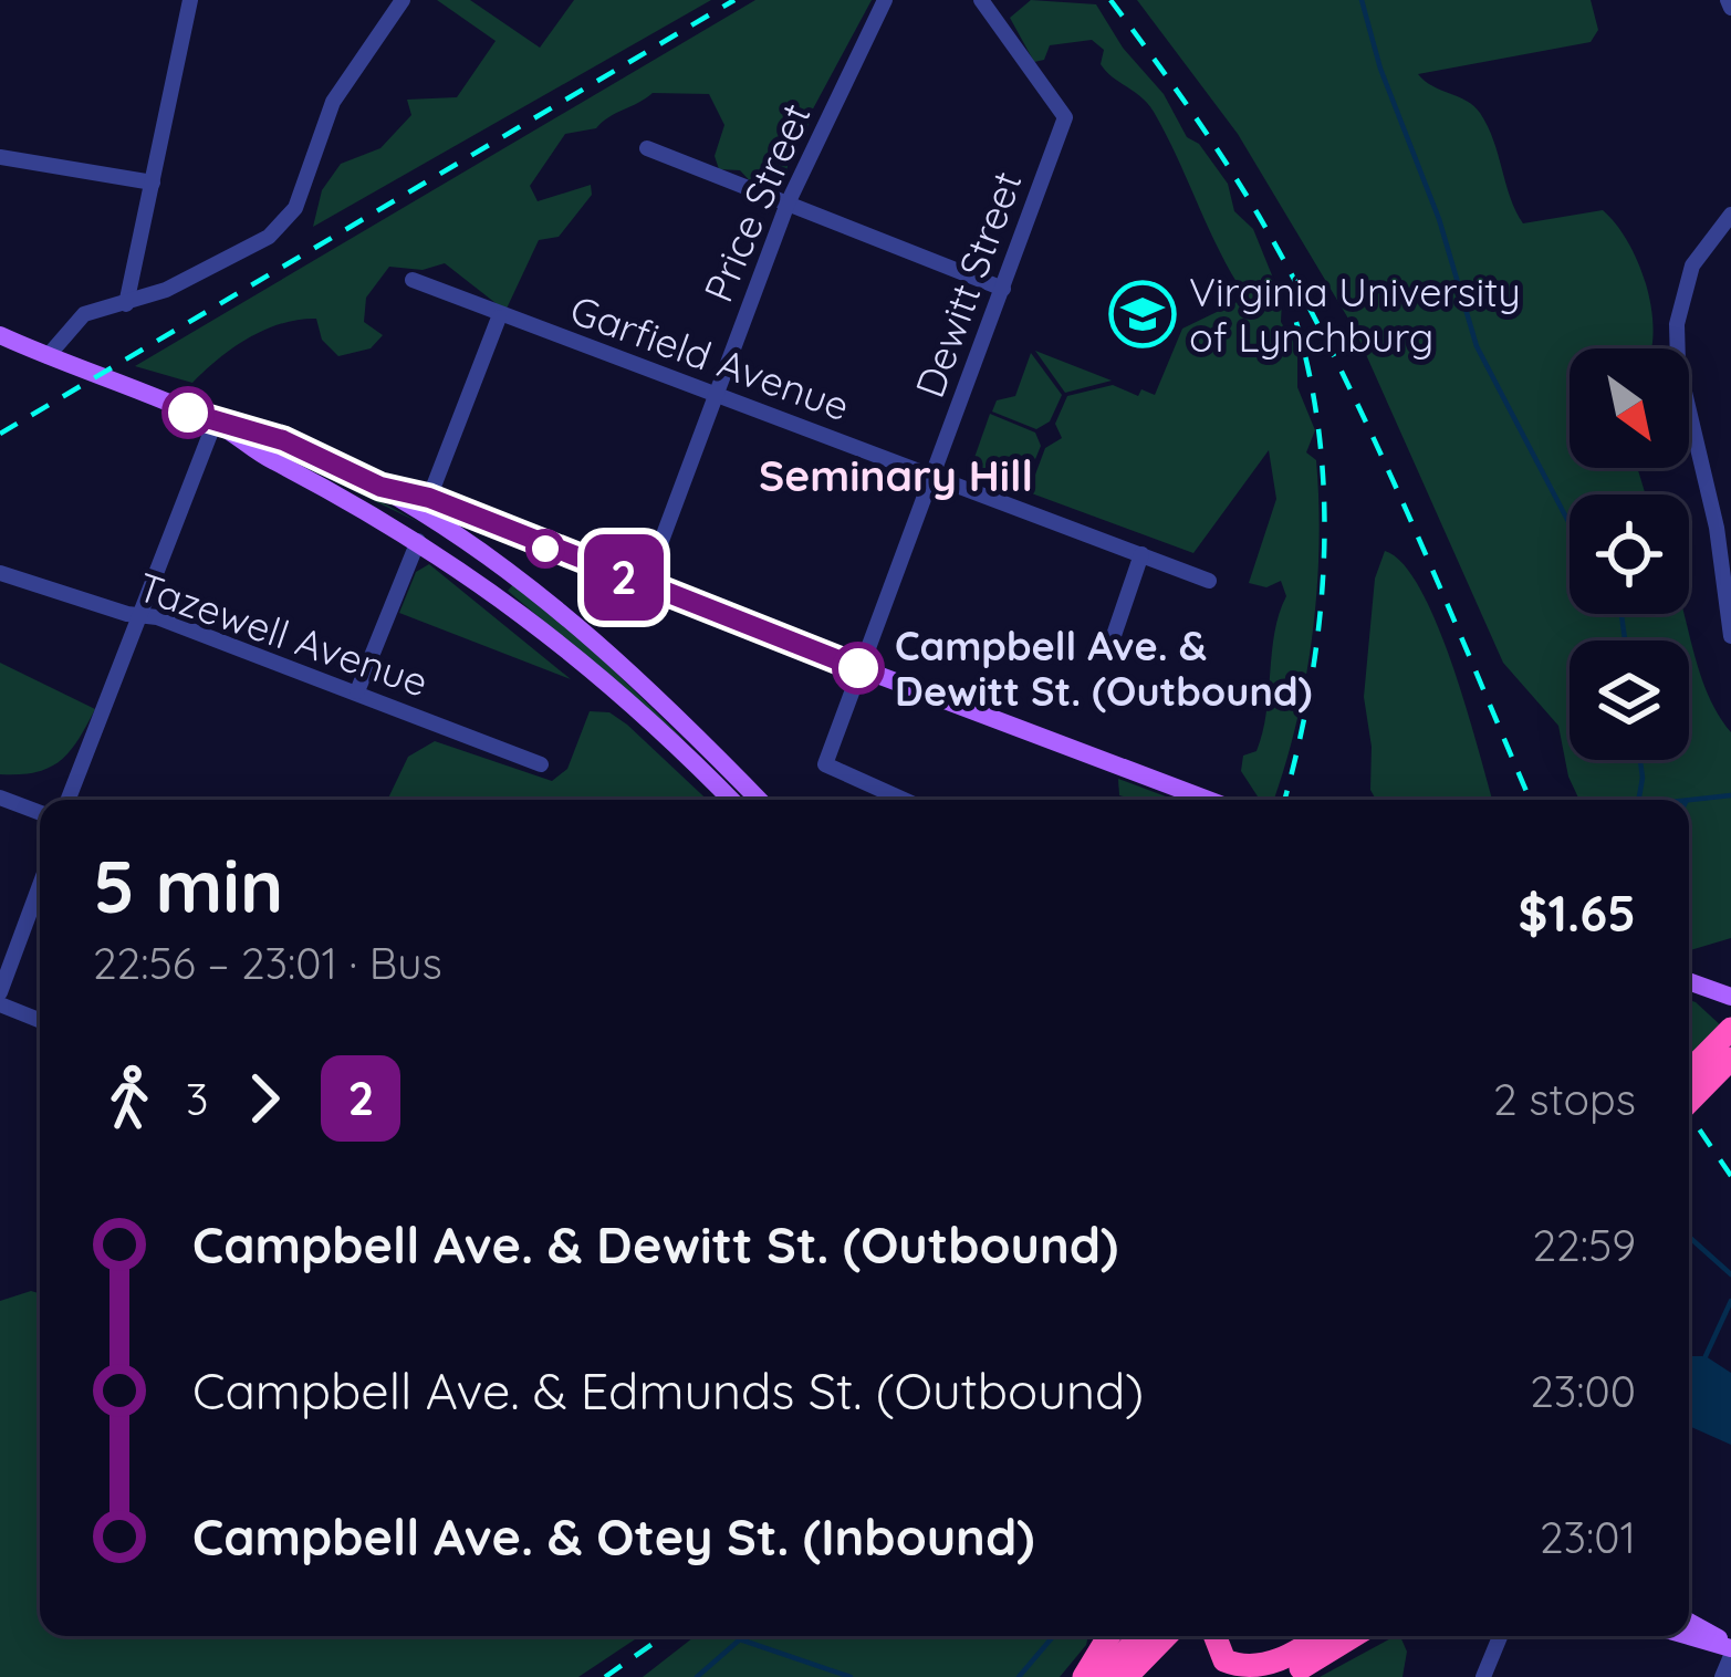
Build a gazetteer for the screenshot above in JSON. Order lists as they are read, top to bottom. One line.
{"streets":{"street":["Price Street","Dewitt Street","Garfield Avenue","Tazewell Avenue"]},"crossings":[["Price Street","Garfield Avenue"],["Dewitt Street","Garfield Avenue"]],"districts":["Seminary Hill"],"places":{"school or university":["Virginia University of Lynchburg"],"other":["Campbell Ave. & Dewitt St. (Outbound)"]},"lines":["bus line 2"],"north":"bottom right","page":{"on_map":"2","heading":["5 min","22:56 – 23:01 · Bus","$1.65"],"legs":["3","2","2 stops"],"list":[{"name":"Campbell Ave. & Dewitt St. (Outbound)","value":"22:59"},{"name":"Campbell Ave. & Edmunds St. (Outbound)","value":"23:00"},{"name":"Campbell Ave. & Otey St. (Inbound)","value":"23:01"}]}}
